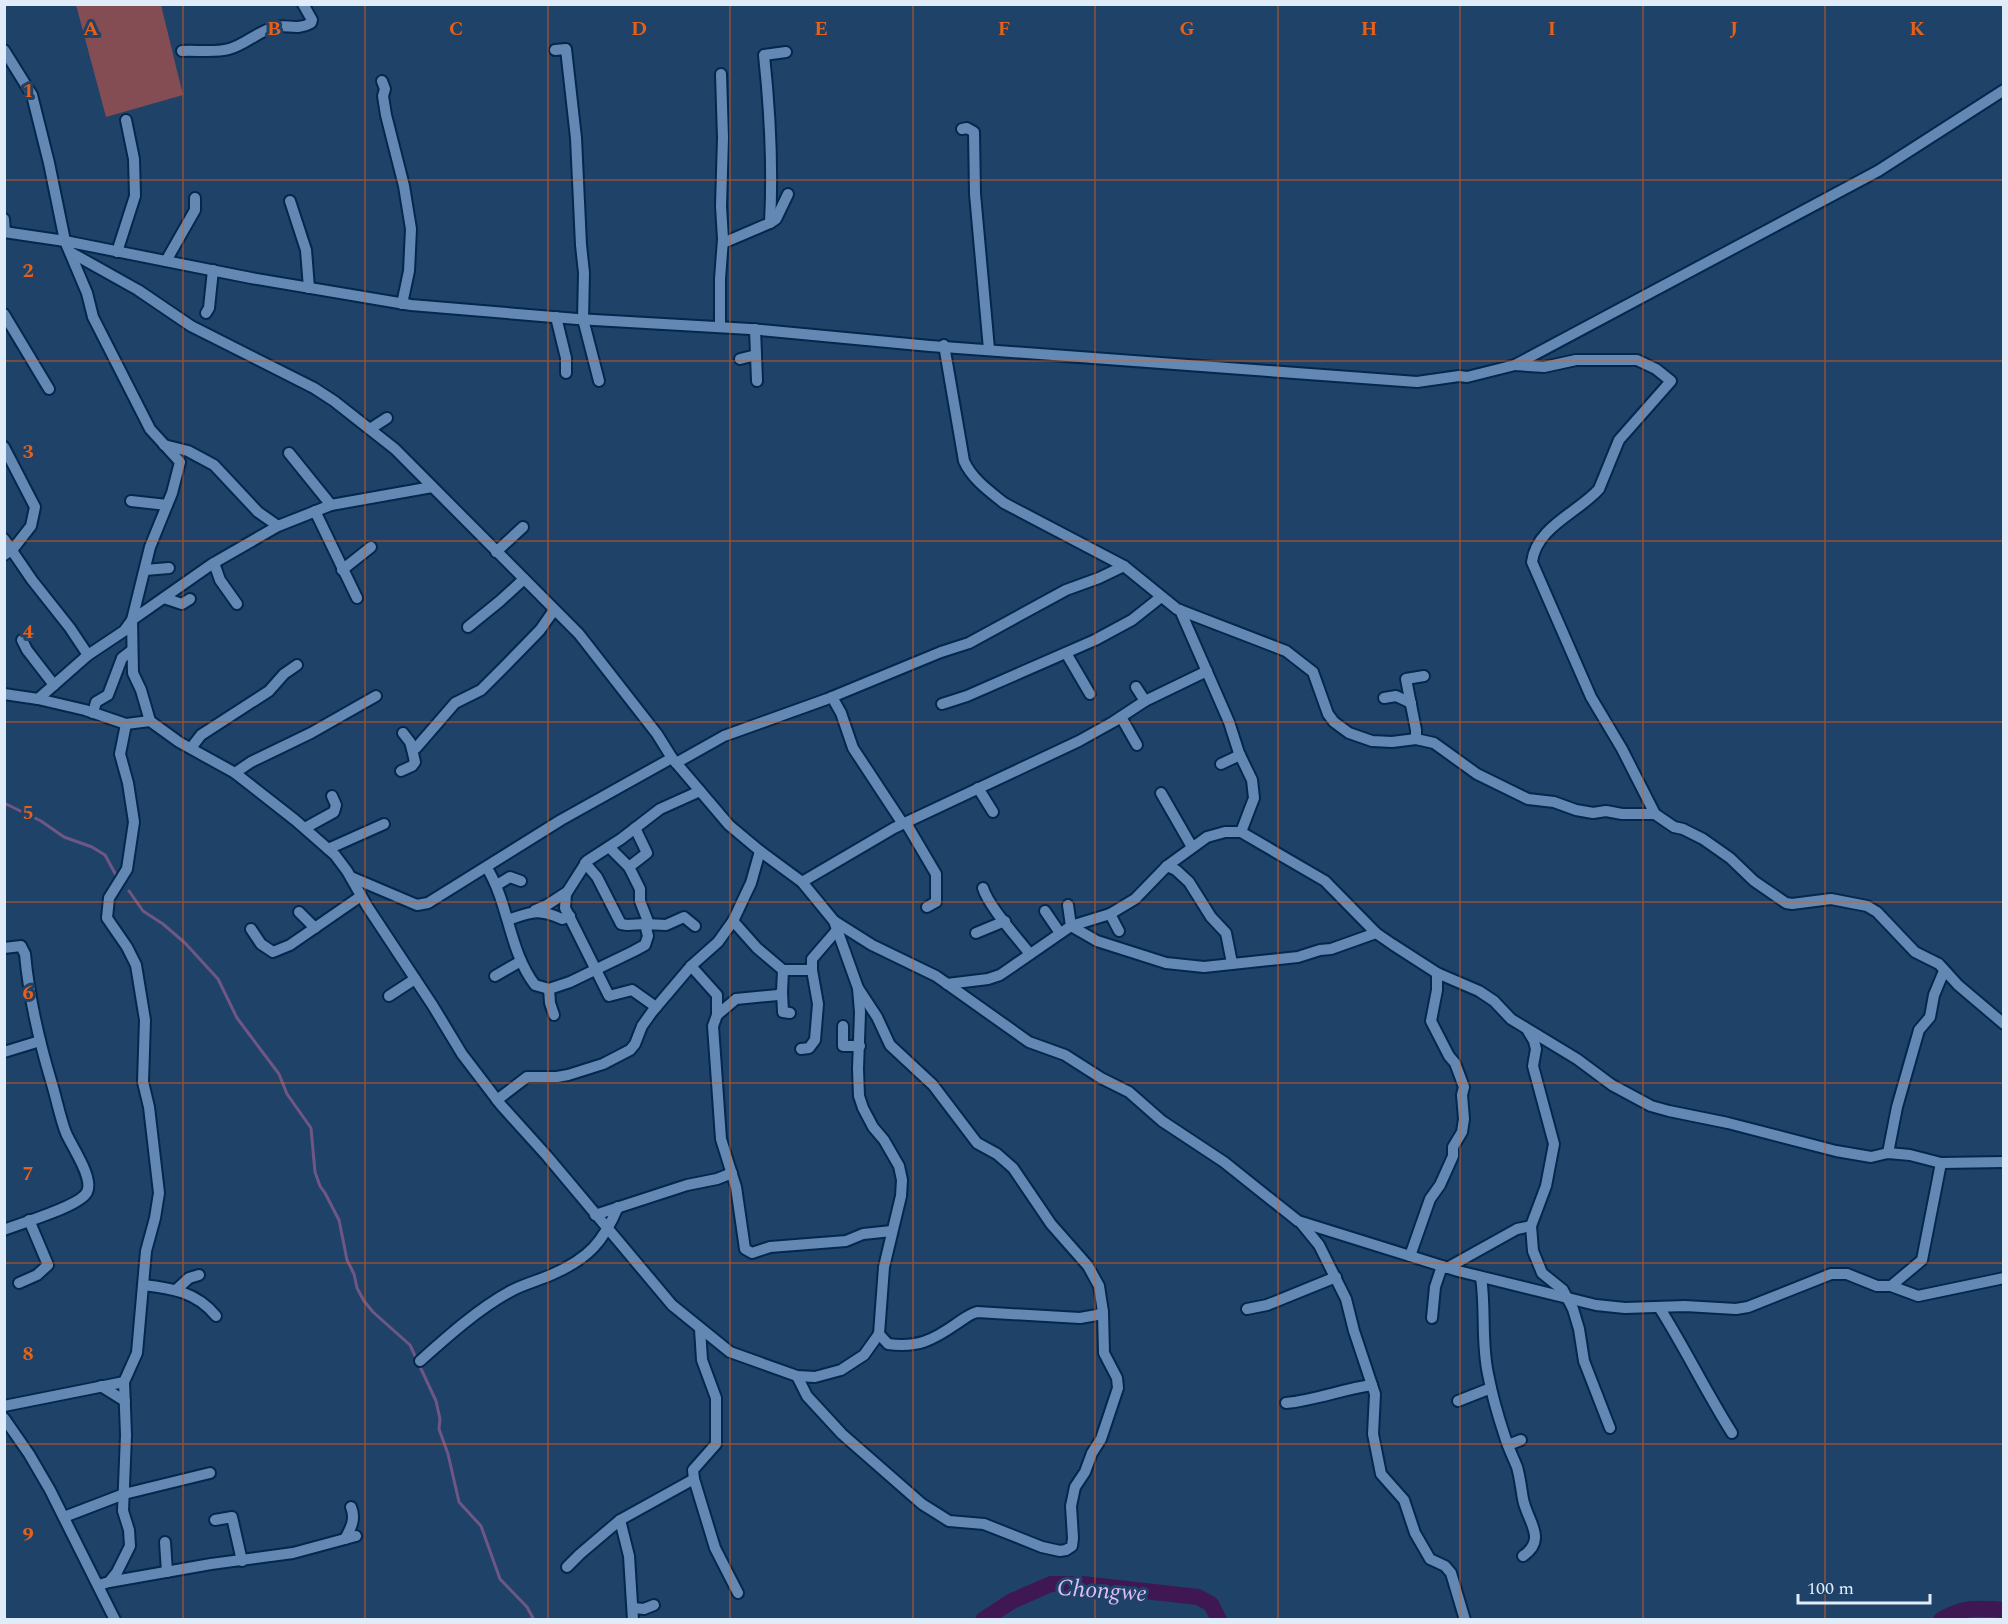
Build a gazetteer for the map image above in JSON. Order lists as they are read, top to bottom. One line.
{"water":["Chongwe"],"scale_bar":"100 m","grid":{"columns":["A","B","C","D","E","F","G","H","I","J","K"],"rows":["1","2","3","4","5","6","7","8","9"]}}
